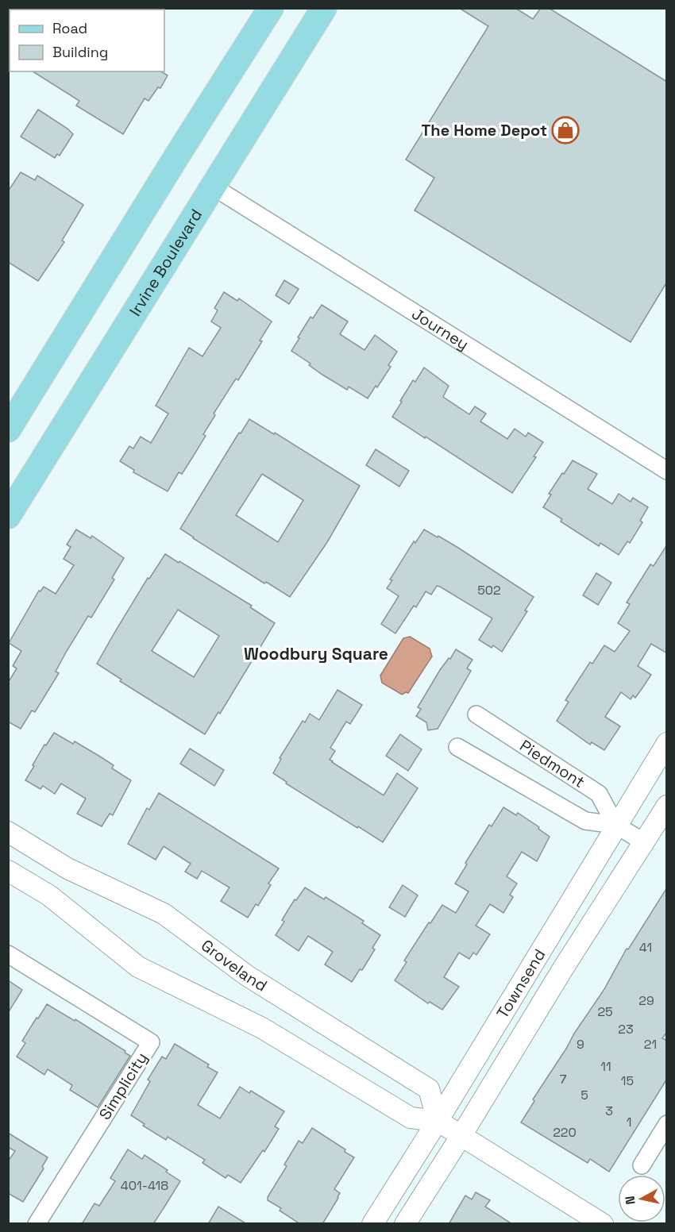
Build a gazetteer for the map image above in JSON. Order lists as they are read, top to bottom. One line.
{"streets":{"main road":["Irvine Boulevard"],"street":["Journey","Piedmont","Groveland","Townsend","Simplicity"]},"crossings":[["Irvine Boulevard","Journey"],["Piedmont","Townsend"],["Groveland","Townsend"]],"districts":["Woodbury Square"],"places":{"shop":["The Home Depot"]},"house_numbers":["502","41","29","25","23","9","21","11","7","15","5","3","1","220","401-418"],"legend":["Road","Building"],"north":"left"}
